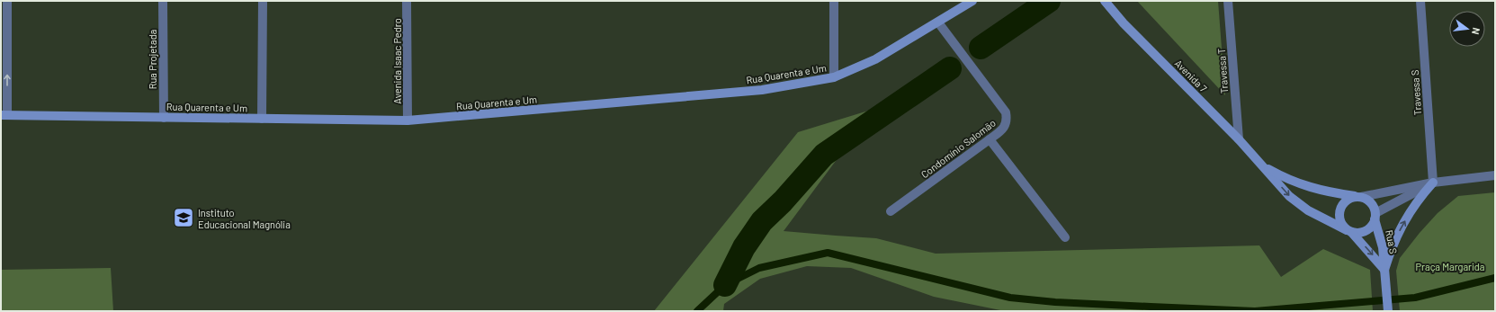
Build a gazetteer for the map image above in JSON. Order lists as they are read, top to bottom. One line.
{"streets":{"street":["Rua Projetada","Avenida Isaac Pedro","Travessa T","Rua Quarenta e Um","Avenida 7","Travessa S","Condomínio Salomão","Rua S"]},"crossings":[["Rua Projetada","Rua Quarenta e Um"],["Avenida Isaac Pedro","Rua Quarenta e Um"],["Travessa T","Avenida 7"],["Rua Quarenta e Um","Condomínio Salomão"],["Avenida 7","Rua S"]],"one_way":["Rua S"],"parks":["Praça Margarida"],"places":{"school or university":["Instituto Educacional Magnólia"]},"north":"right"}
